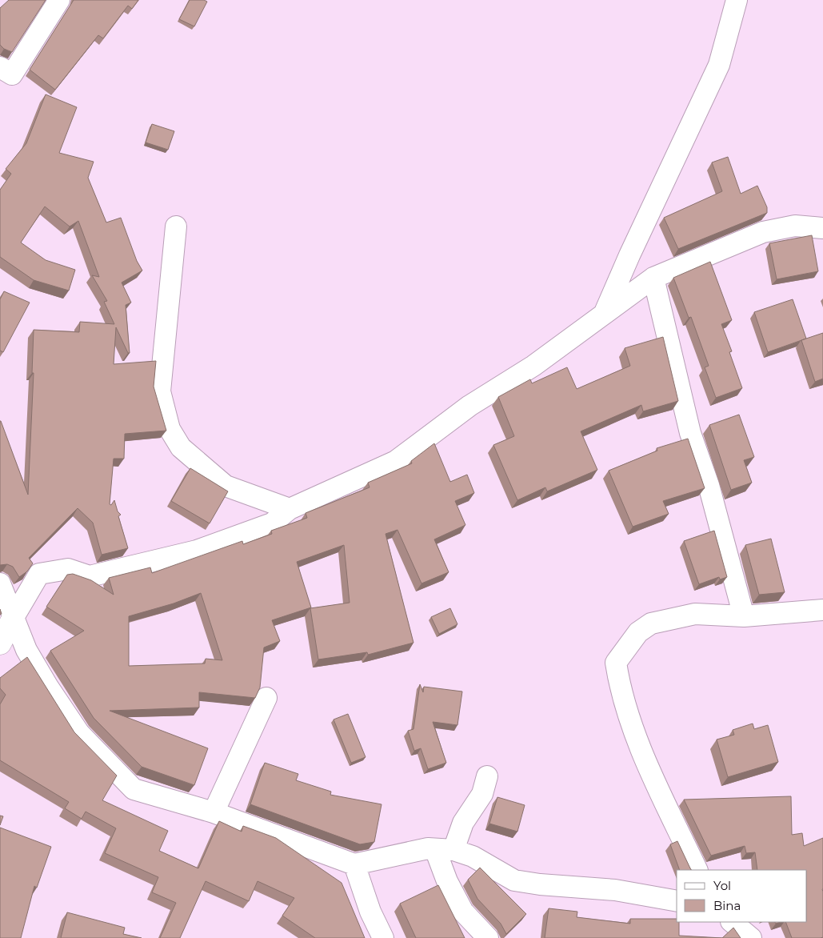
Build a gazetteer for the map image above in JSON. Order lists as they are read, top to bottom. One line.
{"legend":["Yol","Bina"]}
